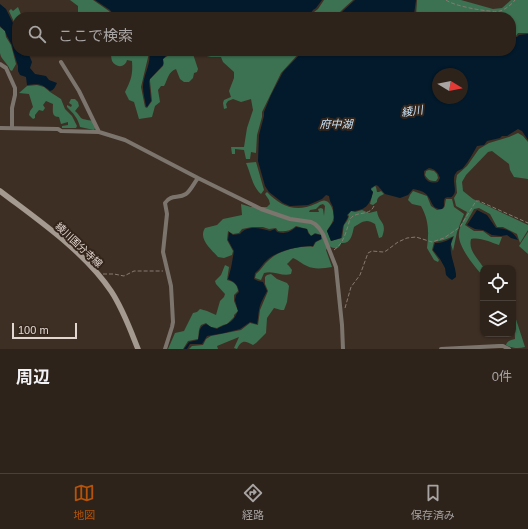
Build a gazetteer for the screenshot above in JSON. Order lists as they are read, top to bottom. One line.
{"streets":{"main road":["綾川国分寺線"]},"water":["綾川","府中湖"],"scale_bar":"100 m","north":"right","page":{"search":"ここで検索","scale":"100 m","heading":["周辺","0件"],"nav":["地図","経路","保存済み"]}}
